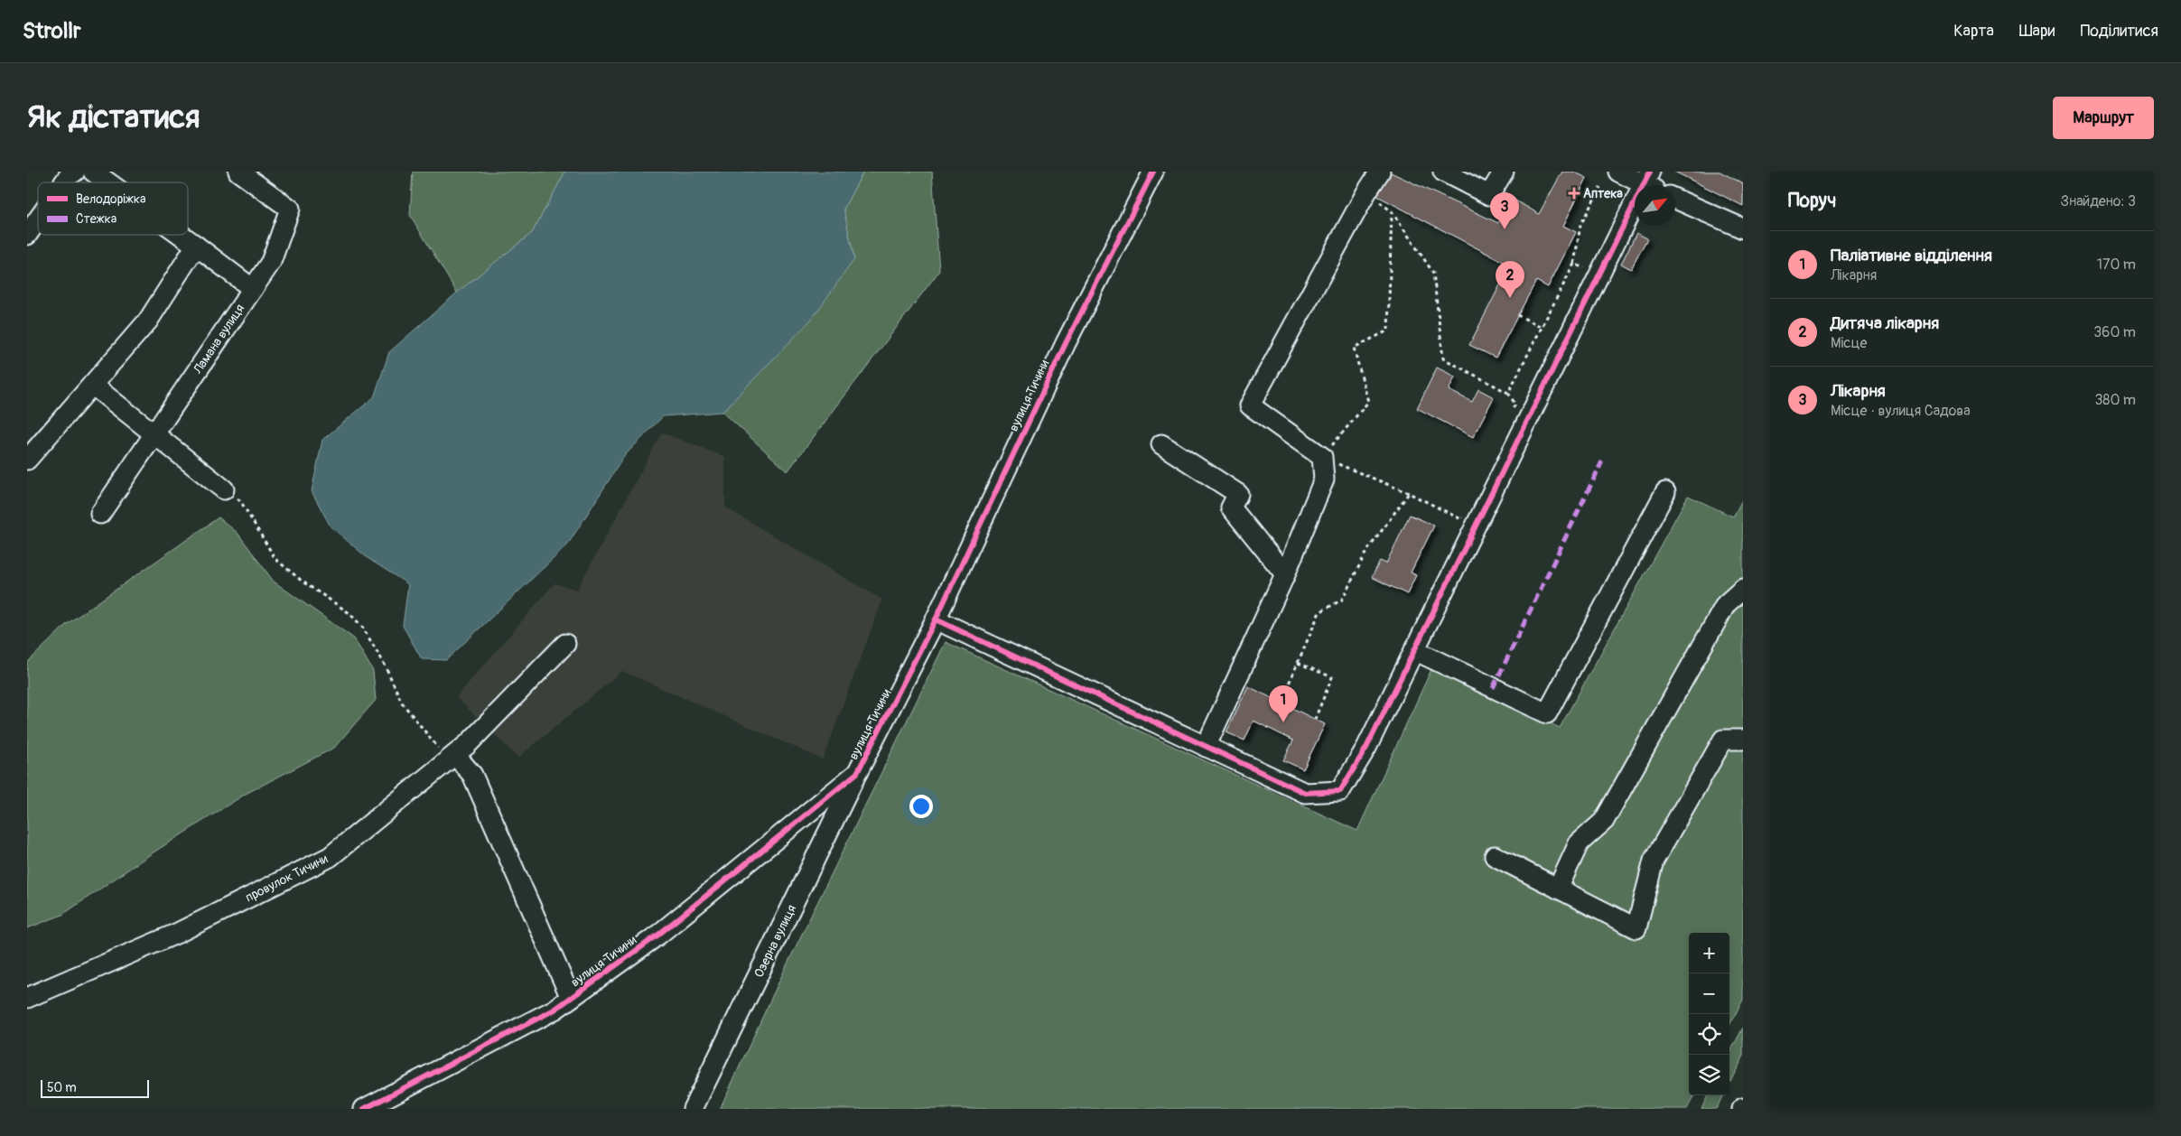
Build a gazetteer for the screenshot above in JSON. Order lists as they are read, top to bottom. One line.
{"streets":{"street":["Ламана вулиця","вулиця Тичини","провулок Тичини","Озерна вулиця"]},"crossings":[["вулиця Тичини","Озерна вулиця"]],"places":{"health":["Аптека"]},"legend":["Велодоріжка","Стежка"],"scale_bar":"50 m","north":"top right","page":{"header":"Strollr","nav":["Карта","Шари","Поділитися"],"buttons":"Маршрут","title":"Як дістатися","heading":["Поруч","Знайдено: 3"],"pins":["3","2","1"],"list":[{"mark":"1","name":"Паліативне відділення","note":"Лікарня","value":"170 m"},{"mark":"2","name":"Дитяча лікарня","note":"Місце","value":"360 m"},{"mark":"3","name":"Лікарня","note":"Місце · вулиця Садова","value":"380 m"}],"map_buttons":["+","−"],"scale":"50 m"}}
